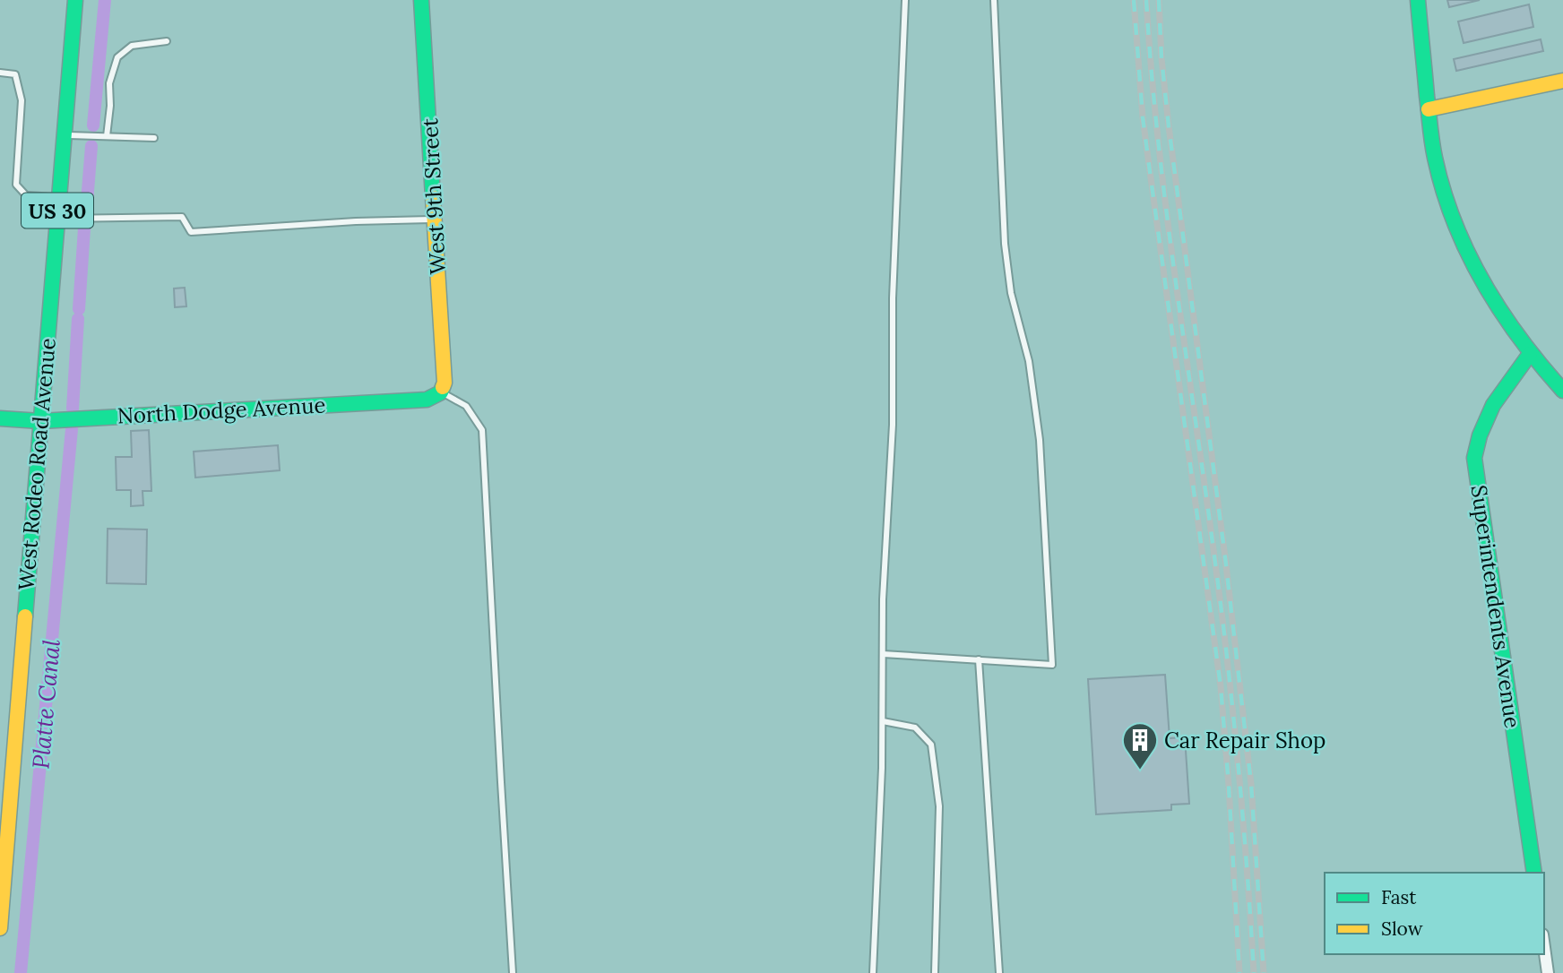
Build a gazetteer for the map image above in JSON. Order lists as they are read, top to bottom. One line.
{"streets":{"street":["West 9th Street","US 30","North Dodge Avenue","West Rodeo Road Avenue","Superintendents Avenue"]},"crossings":[["West 9th Street","North Dodge Avenue"],["North Dodge Avenue","West Rodeo Road Avenue"]],"water":["Platte Canal"],"places":{"building":["Car Repair Shop"]},"legend":["Fast","Slow"]}
